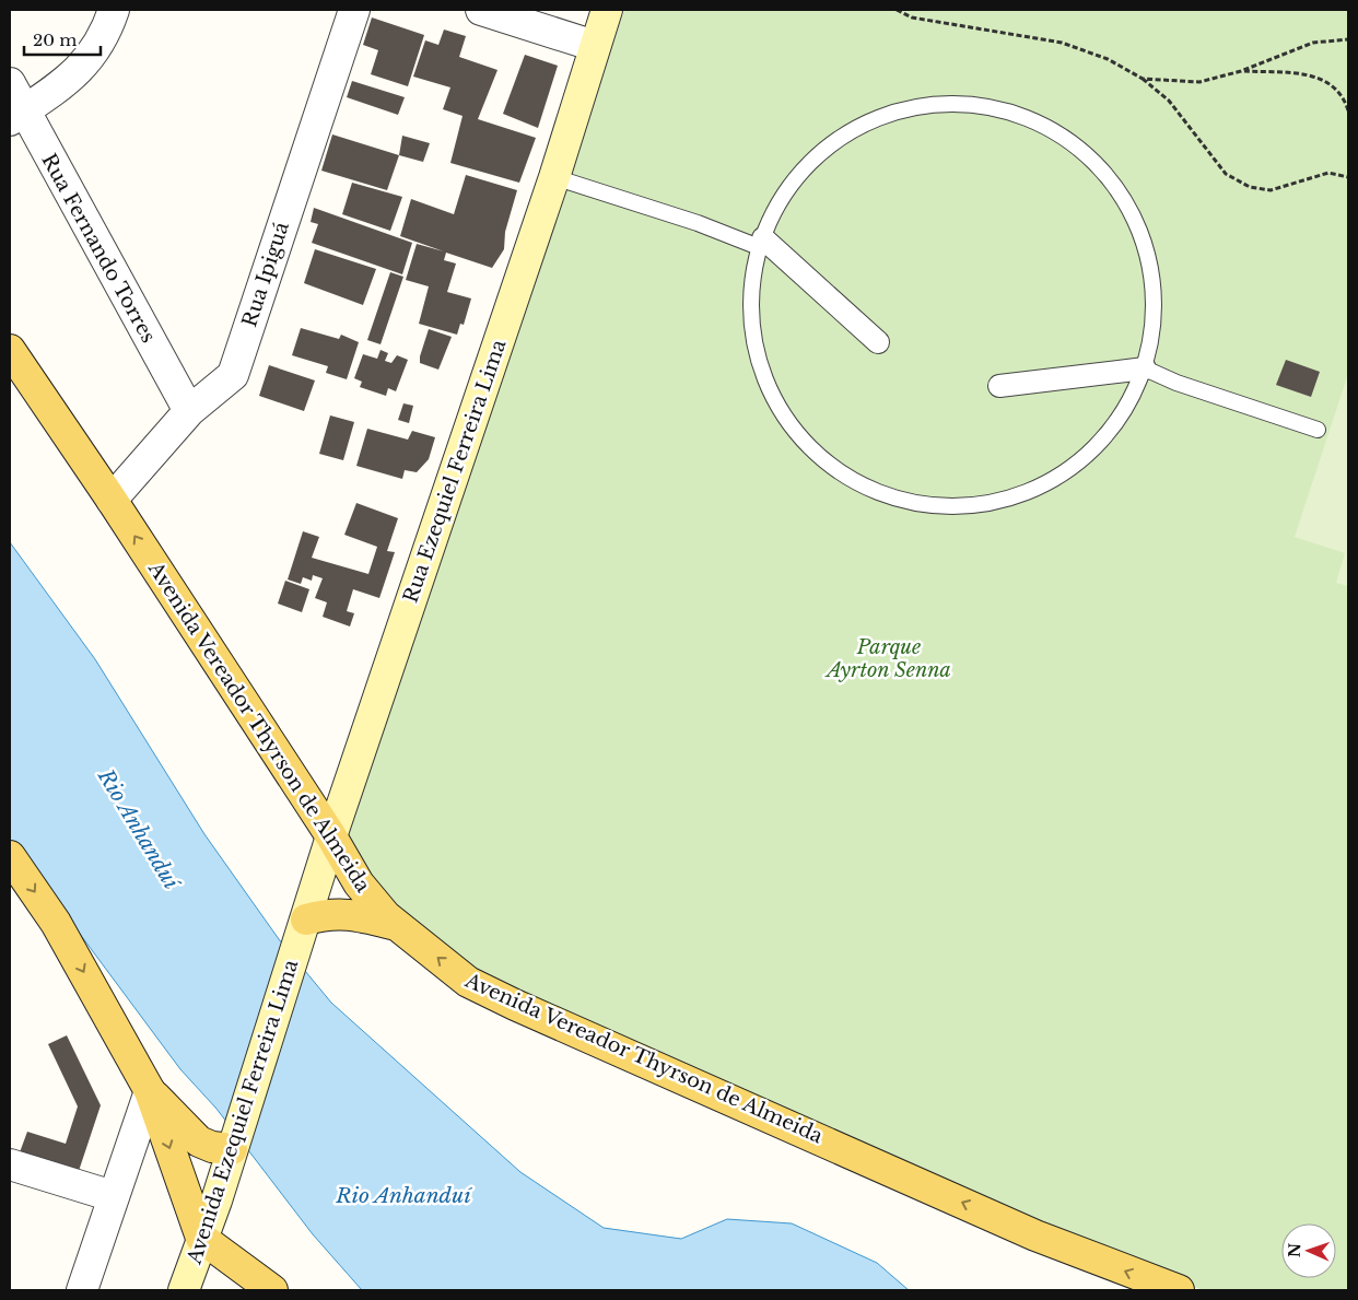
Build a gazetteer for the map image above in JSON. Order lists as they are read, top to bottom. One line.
{"streets":{"main road":["Rua Ezequiel Ferreira Lima","Avenida Vereador Thyrson de Almeida","Avenida Ezequiel Ferreira Lima"],"street":["Rua Fernando Torres","Rua Ipiguá"]},"crossings":[["Rua Fernando Torres","Rua Ipiguá"],["Rua Ipiguá","Avenida Vereador Thyrson de Almeida"],["Rua Ezequiel Ferreira Lima","Avenida Vereador Thyrson de Almeida"],["Rua Ezequiel Ferreira Lima","Avenida Ezequiel Ferreira Lima"]],"one_way":["Avenida Vereador Thyrson de Almeida"],"water":["Rio Anhanduí"],"parks":["Parque Ayrton Senna"],"scale_bar":"20 m","north":"left"}
